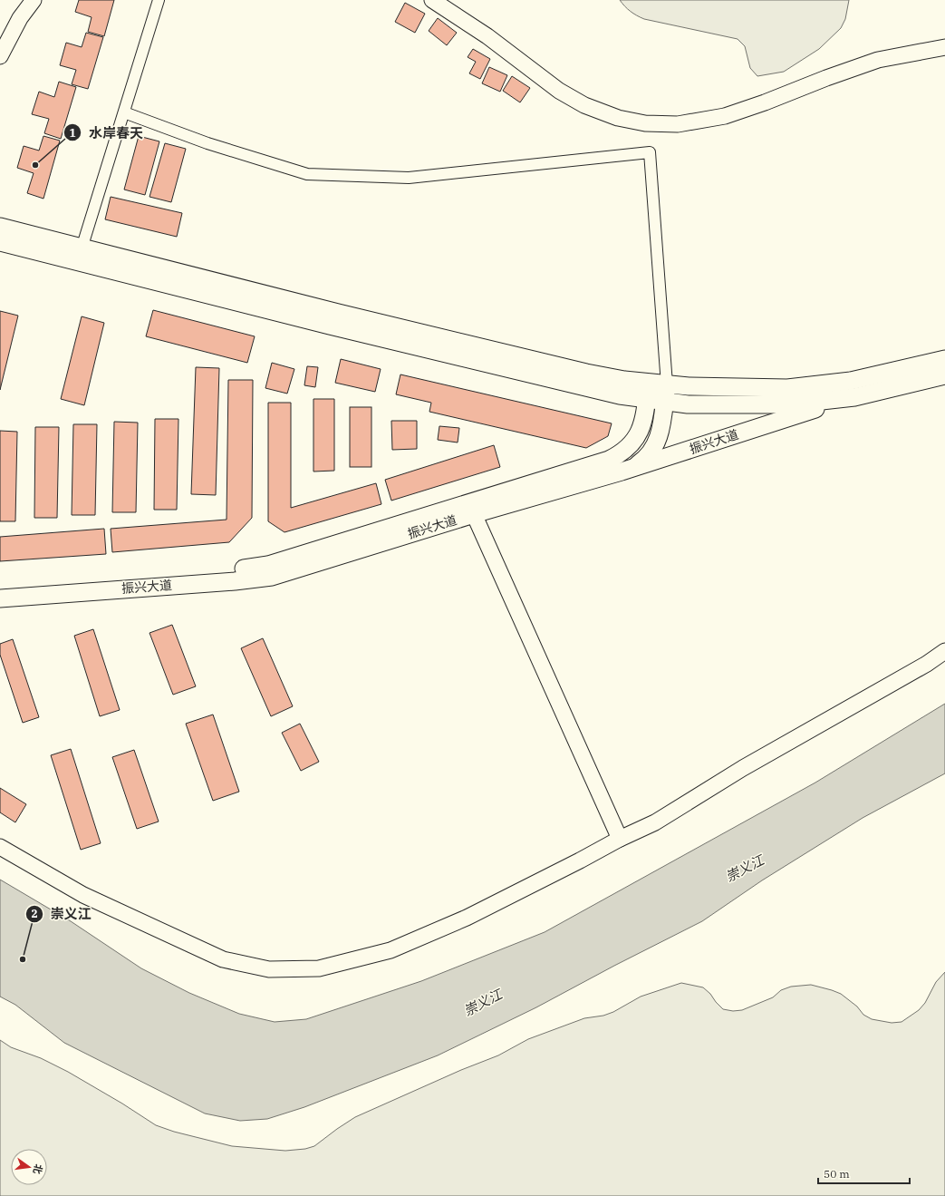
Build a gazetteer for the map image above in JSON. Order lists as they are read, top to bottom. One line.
{"streets":{"main road":["振兴大道"]},"water":["崇义江"],"places":["水岸春天","崇义江"],"scale_bar":"50 m","north":"right"}
